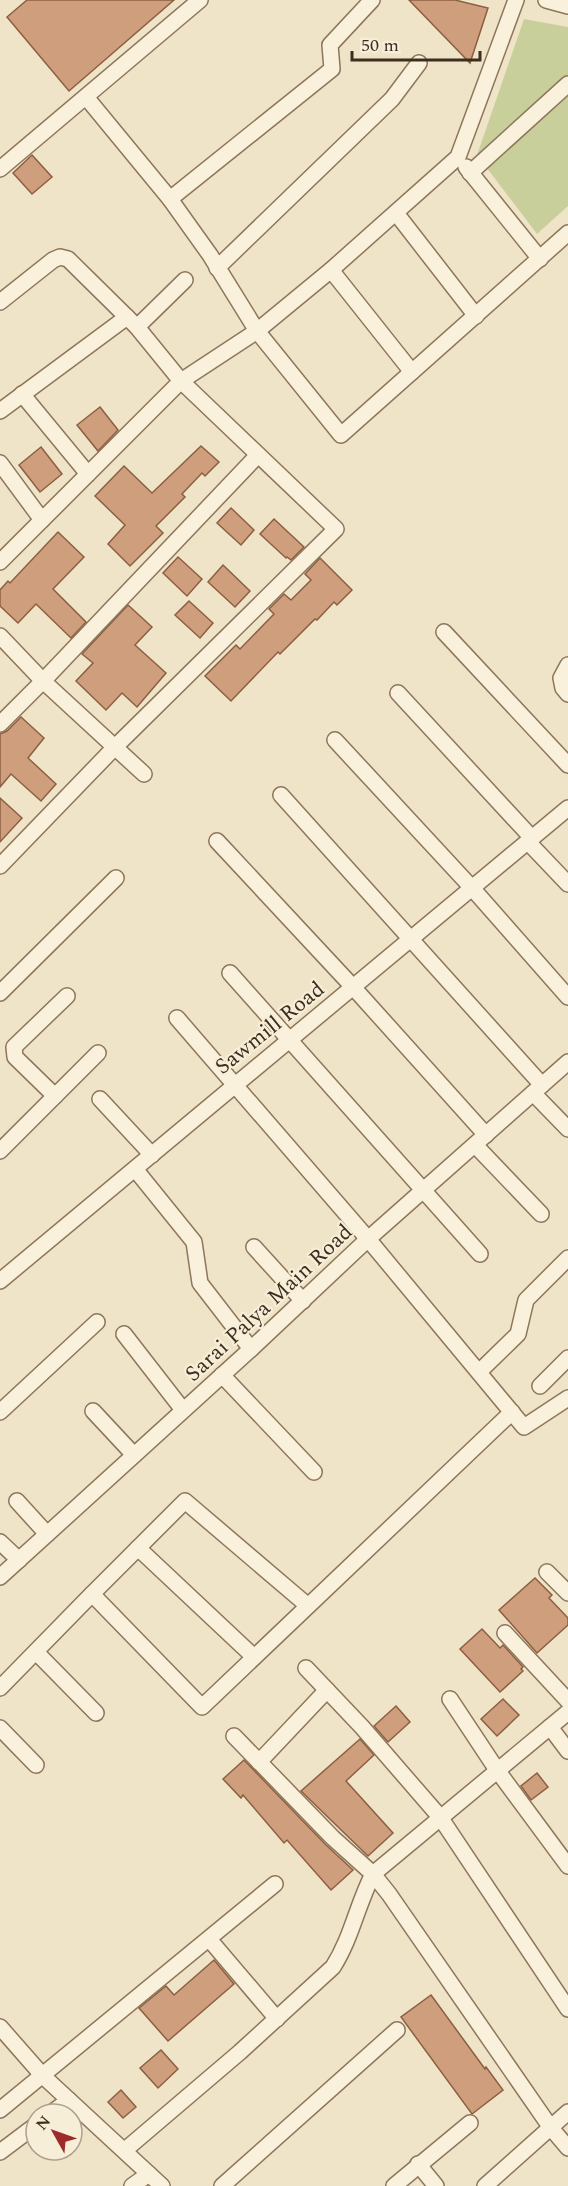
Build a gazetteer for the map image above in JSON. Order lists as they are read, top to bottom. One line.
{"streets":{"street":["Sawmill Road","Sarai Palya Main Road"]},"scale_bar":"50 m","north":"top left"}
